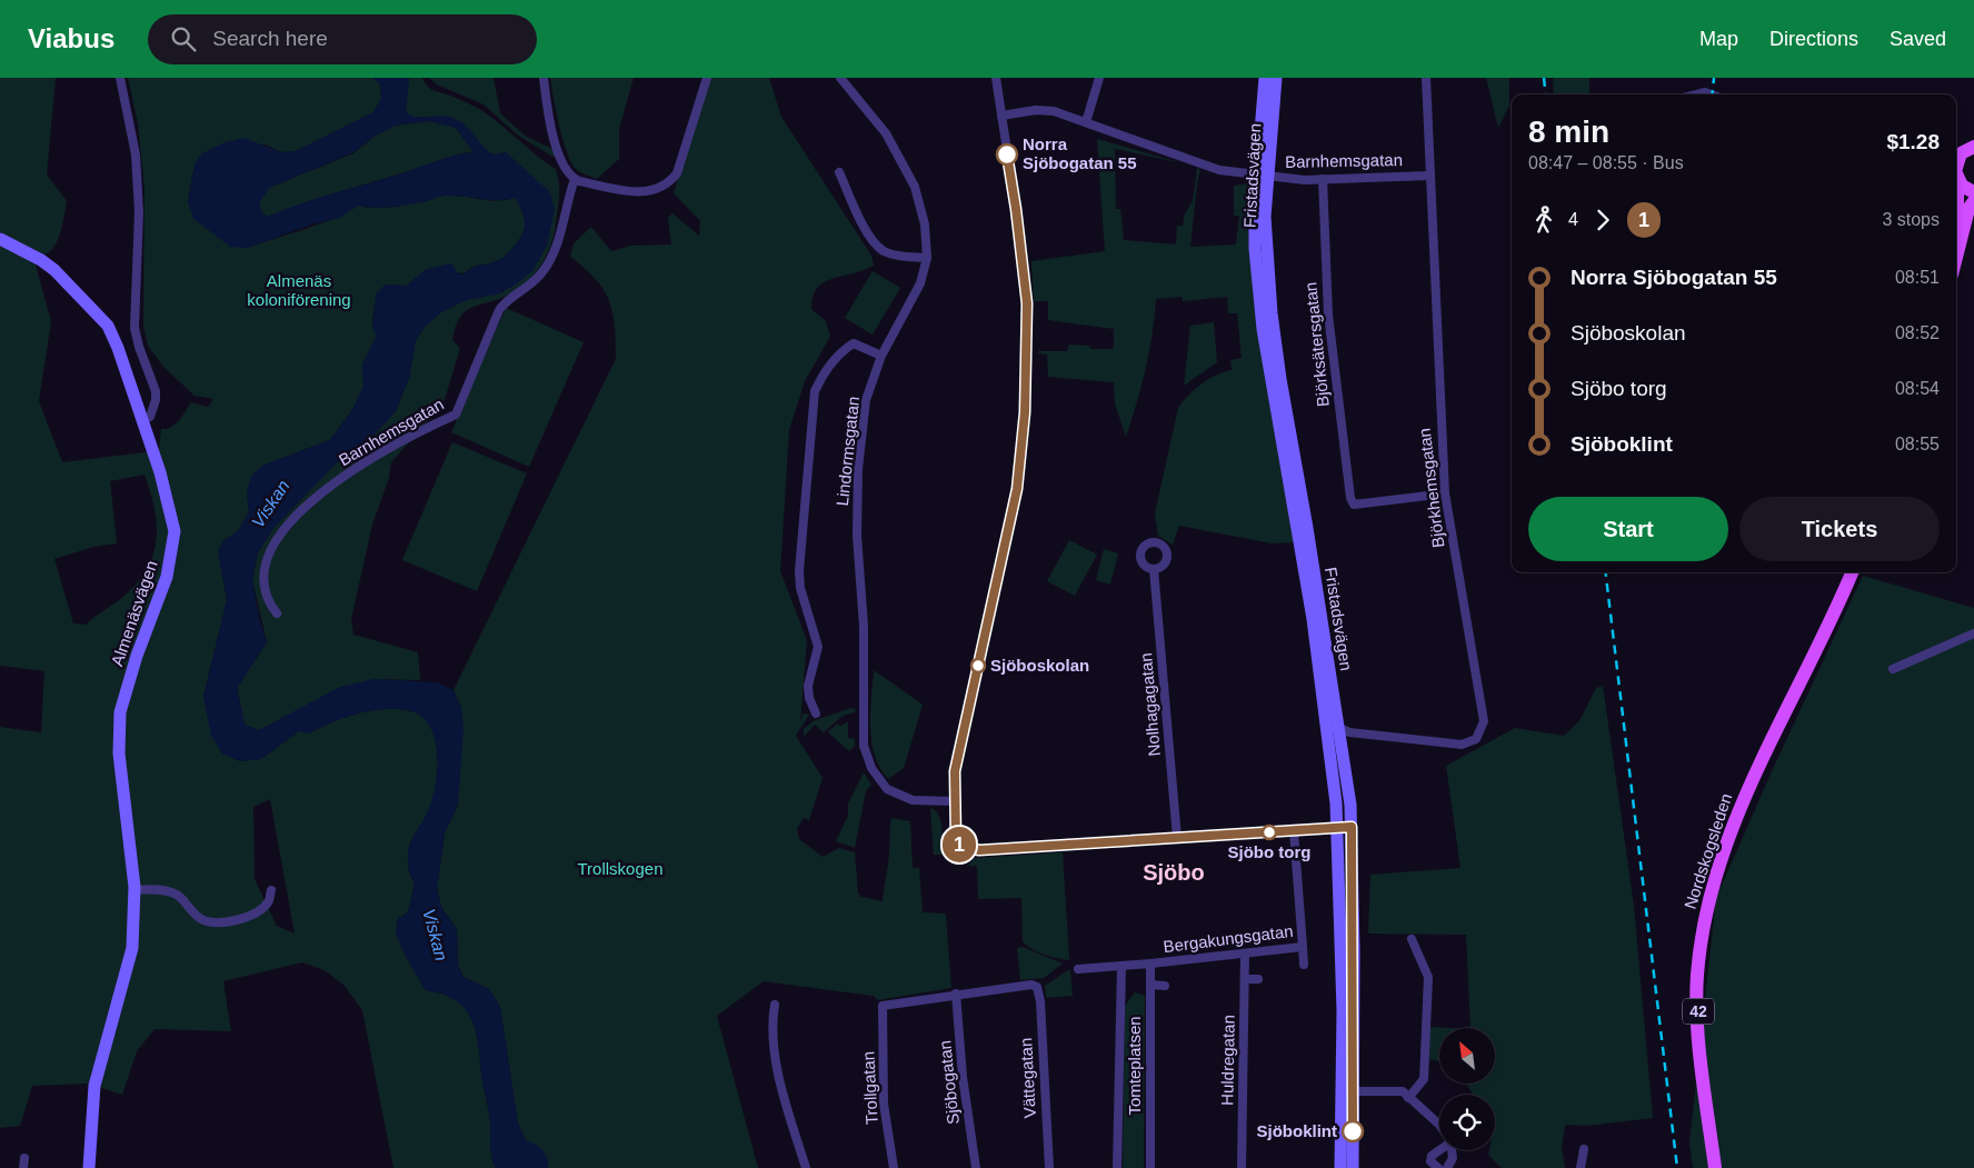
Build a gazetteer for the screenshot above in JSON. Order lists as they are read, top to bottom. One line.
{"streets":{"main road":["Nordskogsleden","42"],"street":["Barnhemsgatan","Fristadsvägen","Björksätersgatan","Lindormsgatan","Björkhemsgatan","Almenäsvägen","Nolhagagatan","Bergakungsgatan","Huldregatan","Tomteplatsen","Vättegatan","Sjöbogatan","Trollgatan"]},"crossings":[["Barnhemsgatan","Fristadsvägen"],["Barnhemsgatan","Björksätersgatan"],["Barnhemsgatan","Björkhemsgatan"],["Fristadsvägen","Björkhemsgatan"],["Björksätersgatan","Björkhemsgatan"],["Bergakungsgatan","Huldregatan"],["Bergakungsgatan","Tomteplatsen"],["Vättegatan","Sjöbogatan"],["Vättegatan","Trollgatan"],["Sjöbogatan","Trollgatan"]],"districts":["Sjöbo"],"water":["Viskan"],"parks":["Almenäs koloniförening","Trollskogen"],"places":["Norra Sjöbogatan 55","Sjöboskolan","Sjöbo torg","Sjöboklint"],"lines":["bus line 1"],"north":"top left","page":{"header":"Viabus","search":"Search here","nav":["Map","Directions","Saved"],"on_map":"1","heading":["8 min","08:47 – 08:55 · Bus","$1.28"],"legs":["4","1","3 stops"],"list":[{"name":"Norra Sjöbogatan 55","value":"08:51"},{"name":"Sjöboskolan","value":"08:52"},{"name":"Sjöbo torg","value":"08:54"},{"name":"Sjöboklint","value":"08:55"}],"buttons":["Start","Tickets"]}}
